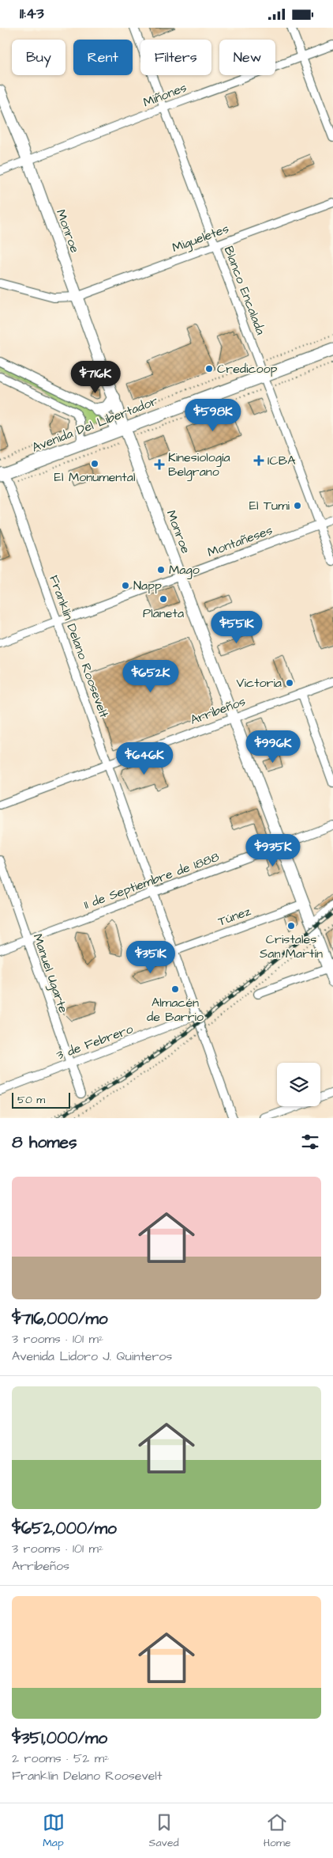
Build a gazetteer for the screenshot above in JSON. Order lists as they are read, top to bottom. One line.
{"streets":{"main road":["Monroe","Avenida Del Libertador"],"street":["Miñones","Migueletes","Blanco Encalada","Montañeses","Franklin Delano Roosevelt","Arribeños","11 de Septiembre de 1888","Túnez","Manuel Ugarte","3 de Febrero"]},"crossings":[["Miñones","Monroe"],["Miñones","Blanco Encalada"],["Monroe","Migueletes"],["Monroe","Avenida Del Libertador"],["Monroe","Montañeses"],["Monroe","Arribeños"],["Monroe","11 de Septiembre de 1888"],["Monroe","Túnez"],["Migueletes","Blanco Encalada"],["Blanco Encalada","Avenida Del Libertador"],["Blanco Encalada","Montañeses"],["Avenida Del Libertador","Franklin Delano Roosevelt"],["Montañeses","Franklin Delano Roosevelt"],["Franklin Delano Roosevelt","Arribeños"],["Franklin Delano Roosevelt","11 de Septiembre de 1888"],["Franklin Delano Roosevelt","Túnez"],["Franklin Delano Roosevelt","3 de Febrero"],["11 de Septiembre de 1888","Manuel Ugarte"],["Manuel Ugarte","3 de Febrero"]],"places":{"other":["Credicoop","El Monumental","El Tumi","Mago","Napp","Planeta","Victoria","Cristales San Martín","Almacén de Barrio"],"health":["ICBA","Kinesiología Belgrano"]},"scale_bar":"50 m","page":{"status":"11:43","chip":["Buy","Rent","Filters","New"],"price":["$716K","$598K","$551K","$652K","$996K","$646K","$935K","$351K"],"scale":"50 m","heading":"8 homes","list":[{"name":"$716,000/mo","note":"3 rooms · 101 m² · Avenida Lidoro J. Quinteros"},{"name":"$652,000/mo","note":"3 rooms · 101 m² · Arribeños"},{"name":"$351,000/mo","note":"2 rooms · 52 m² · Franklin Delano Roosevelt"}],"tabs":["Map","Saved","Home"]}}
